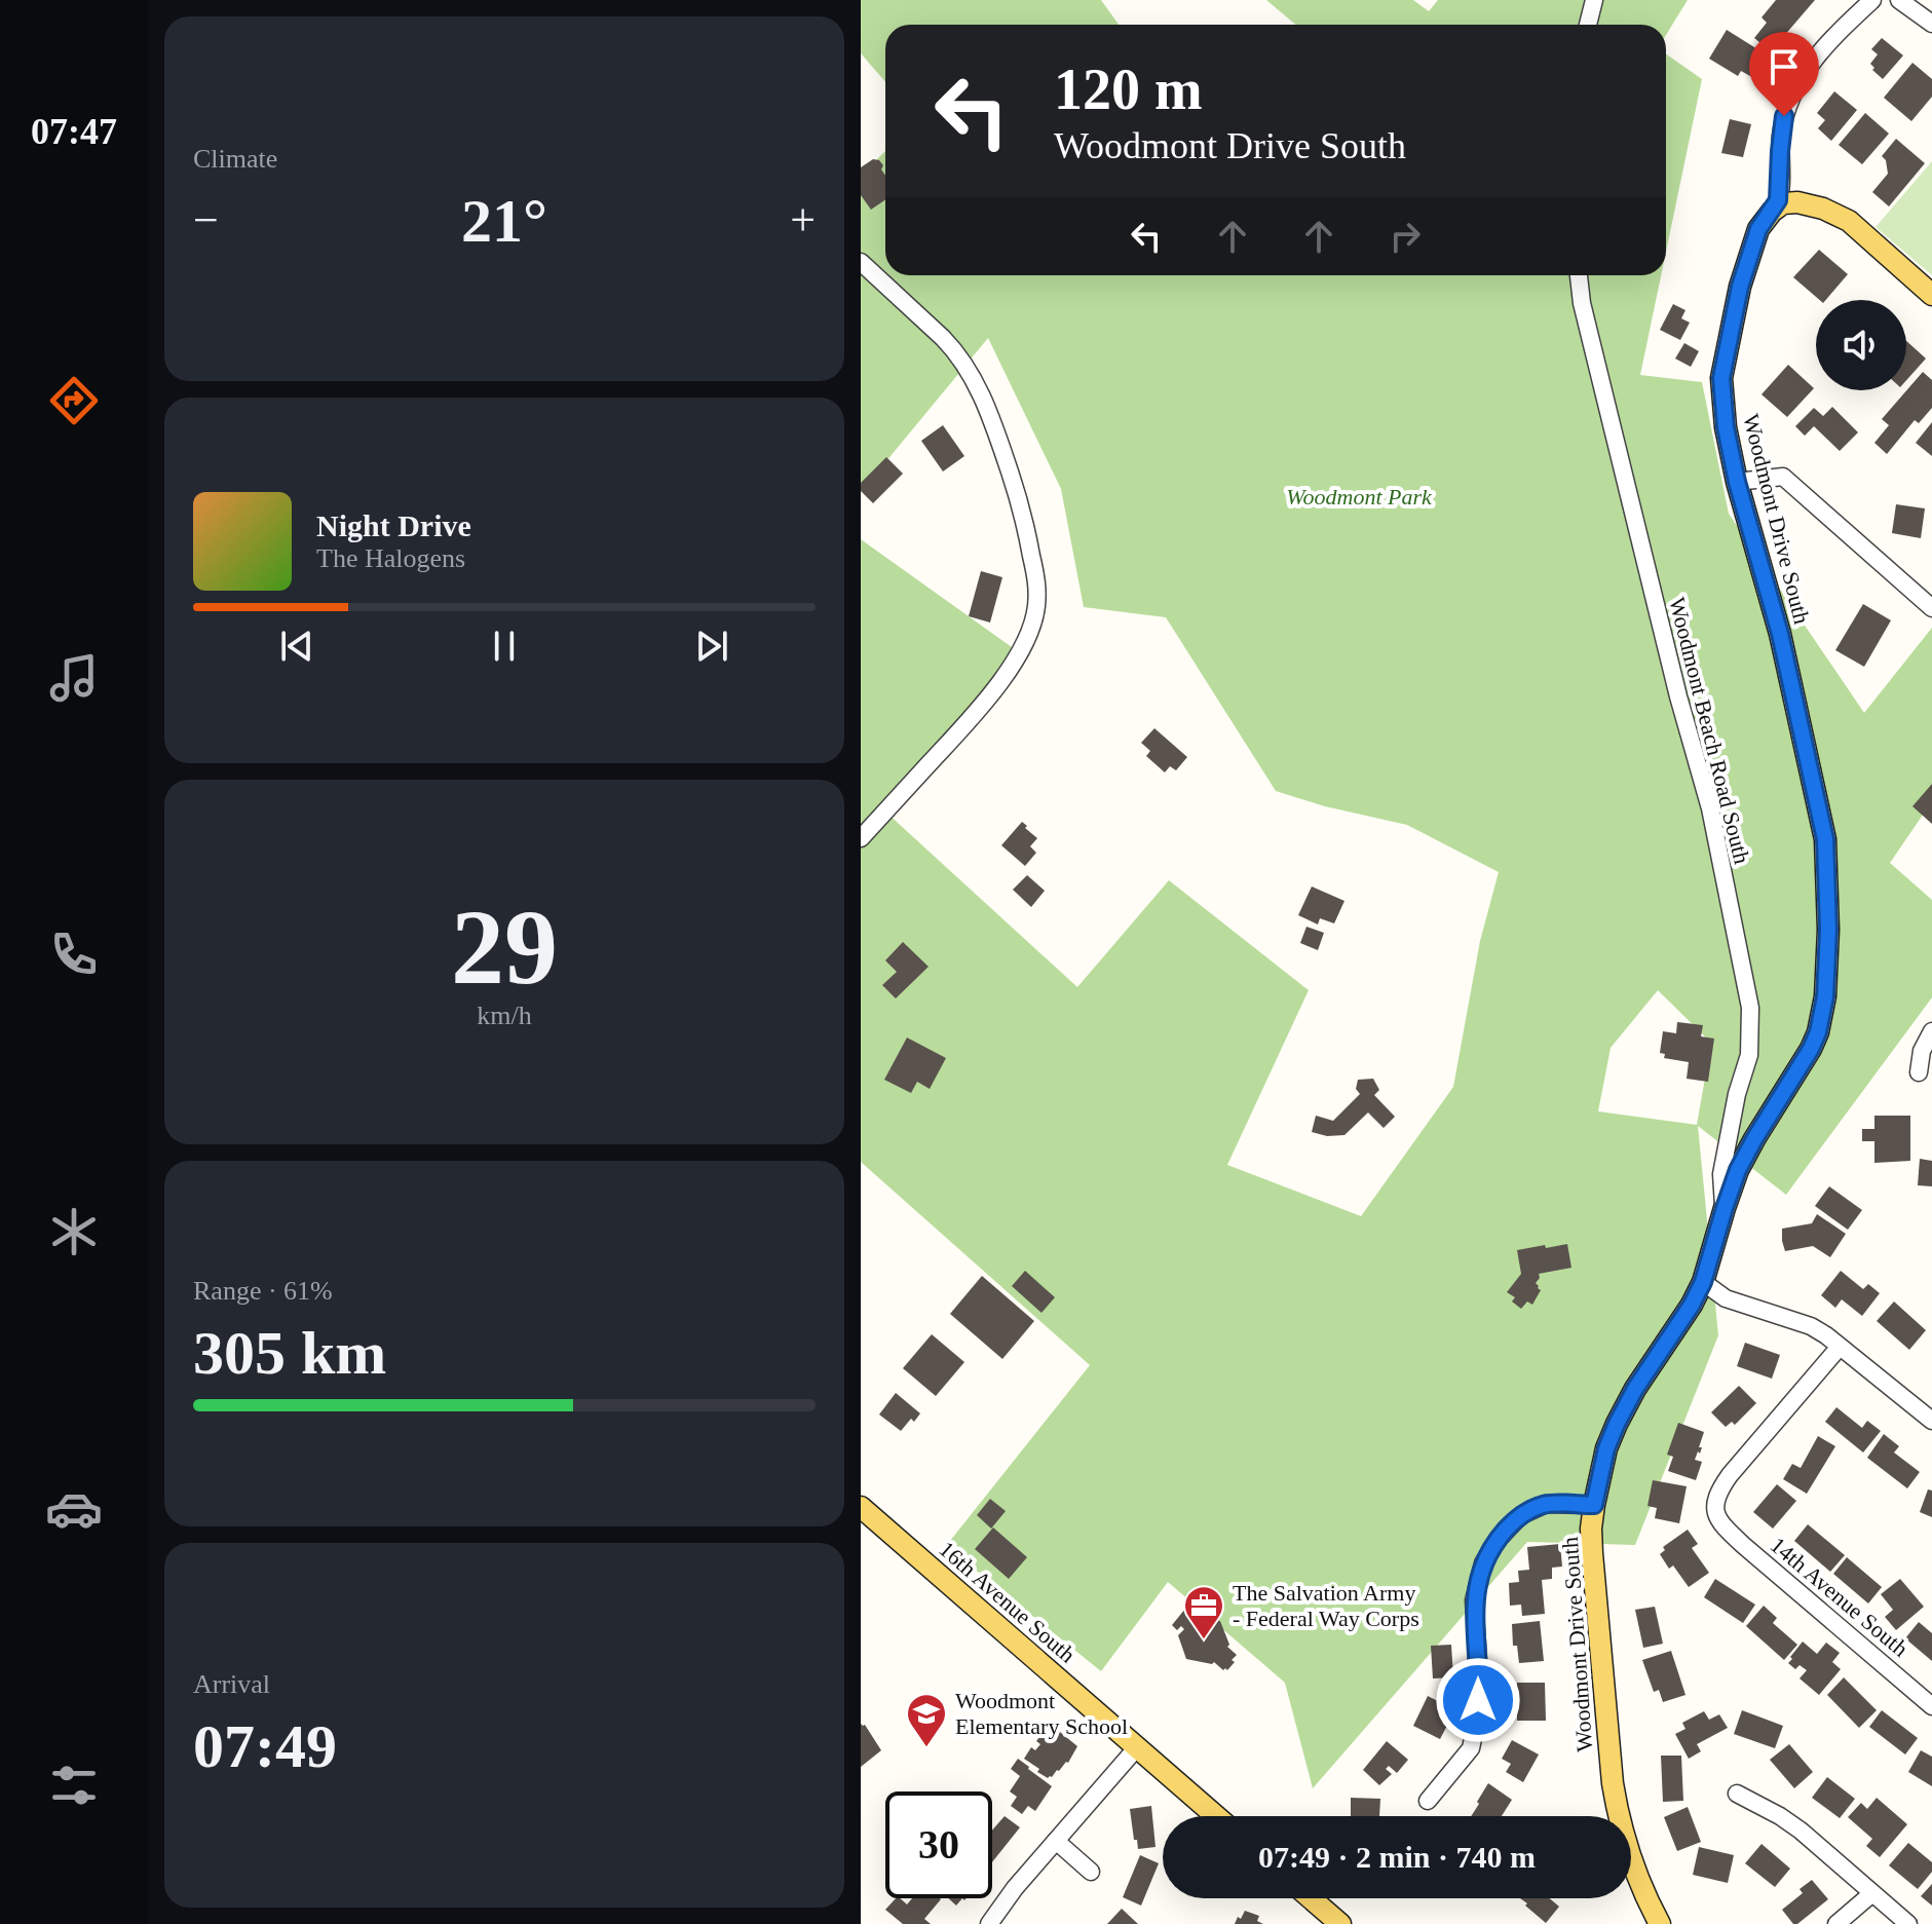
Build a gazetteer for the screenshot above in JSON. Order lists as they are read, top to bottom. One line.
{"streets":{"main road":["Woodmont Drive South","16th Avenue South"],"street":["Woodmont Beach Road South","14th Avenue South"]},"crossings":[["Woodmont Drive South","Woodmont Beach Road South"]],"parks":["Woodmont Park"],"places":{"office":["The Salvation Army - Federal Way Corps"],"school or university":["Woodmont Elementary School"]},"page":{"tabs":"07:47","tile":["Climate",["29","km/h"],["Range · 61%","305 km"],["Arrival","07:49"]],"turn":["120 m","Woodmont Drive South"],"heat":["−","21°","+"],"song":["Night Drive","The Halogens"],"limit":"30","trip":"07:49 · 2 min · 740 m"}}
